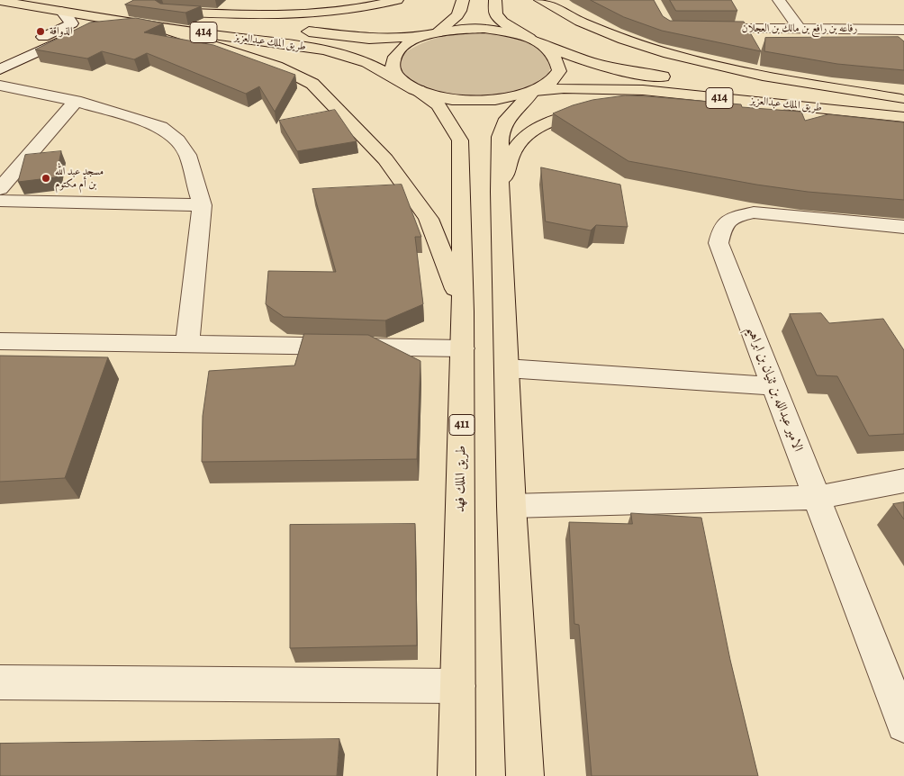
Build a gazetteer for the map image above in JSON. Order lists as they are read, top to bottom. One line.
{"streets":{"main road":["414","طريق الملك عبدالعزيز","411","طريق الملك فهد"],"street":["رفاعه بن رافع بن مالك بن العجلان","الامير عبدالله بن ثنيان بن ابراهيم"]},"crossings":[["طريق الملك عبدالعزيز","طريق الملك فهد"]],"places":["الذواقة","مسجد عبد الله بن أم مكتوم"]}
